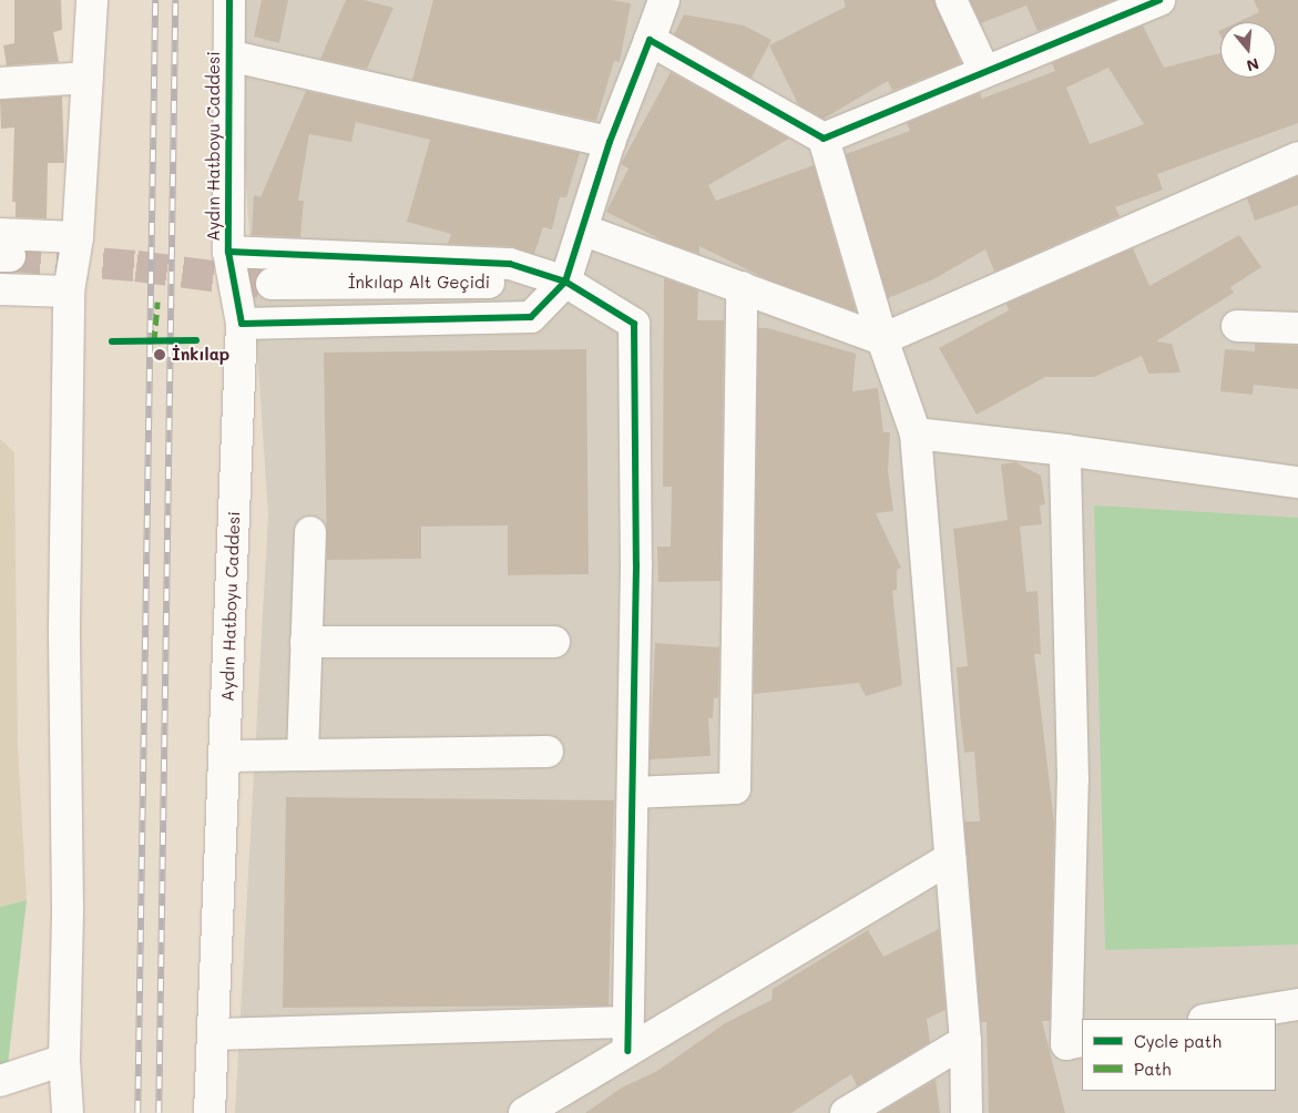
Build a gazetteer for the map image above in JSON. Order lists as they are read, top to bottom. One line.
{"streets":{"street":["Aydın Hatboyu Caddesi","İnkılap Alt Geçidi"]},"places":["İnkılap"],"legend":["Cycle path","Path"],"north":"bottom"}
